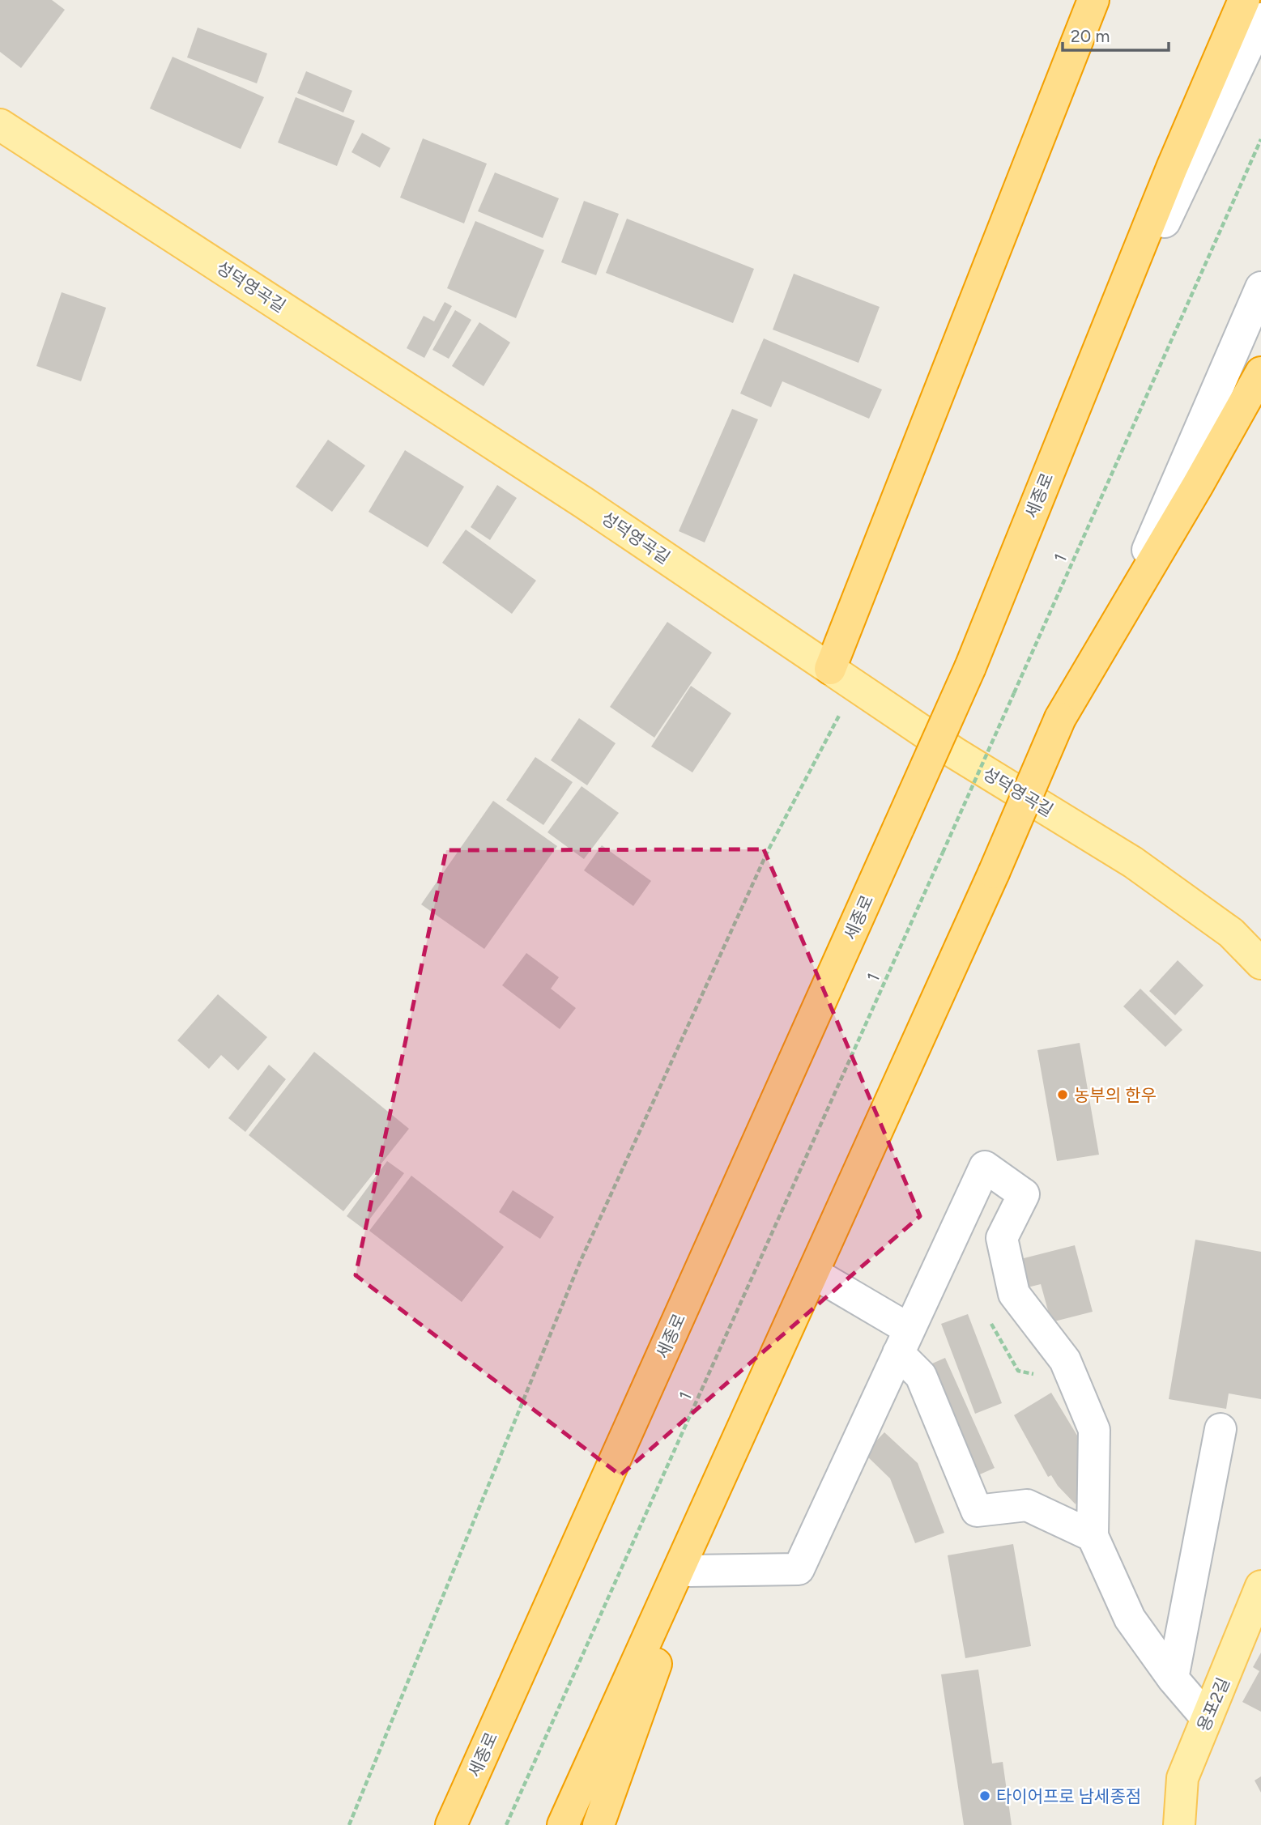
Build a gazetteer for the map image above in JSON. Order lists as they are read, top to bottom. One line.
{"streets":{"highway":["세종로"],"main road":["성덕영곡길","용포2길"],"path":["1"]},"places":["농부의 한우","타이어프로 남세종점"],"scale_bar":"20 m"}
